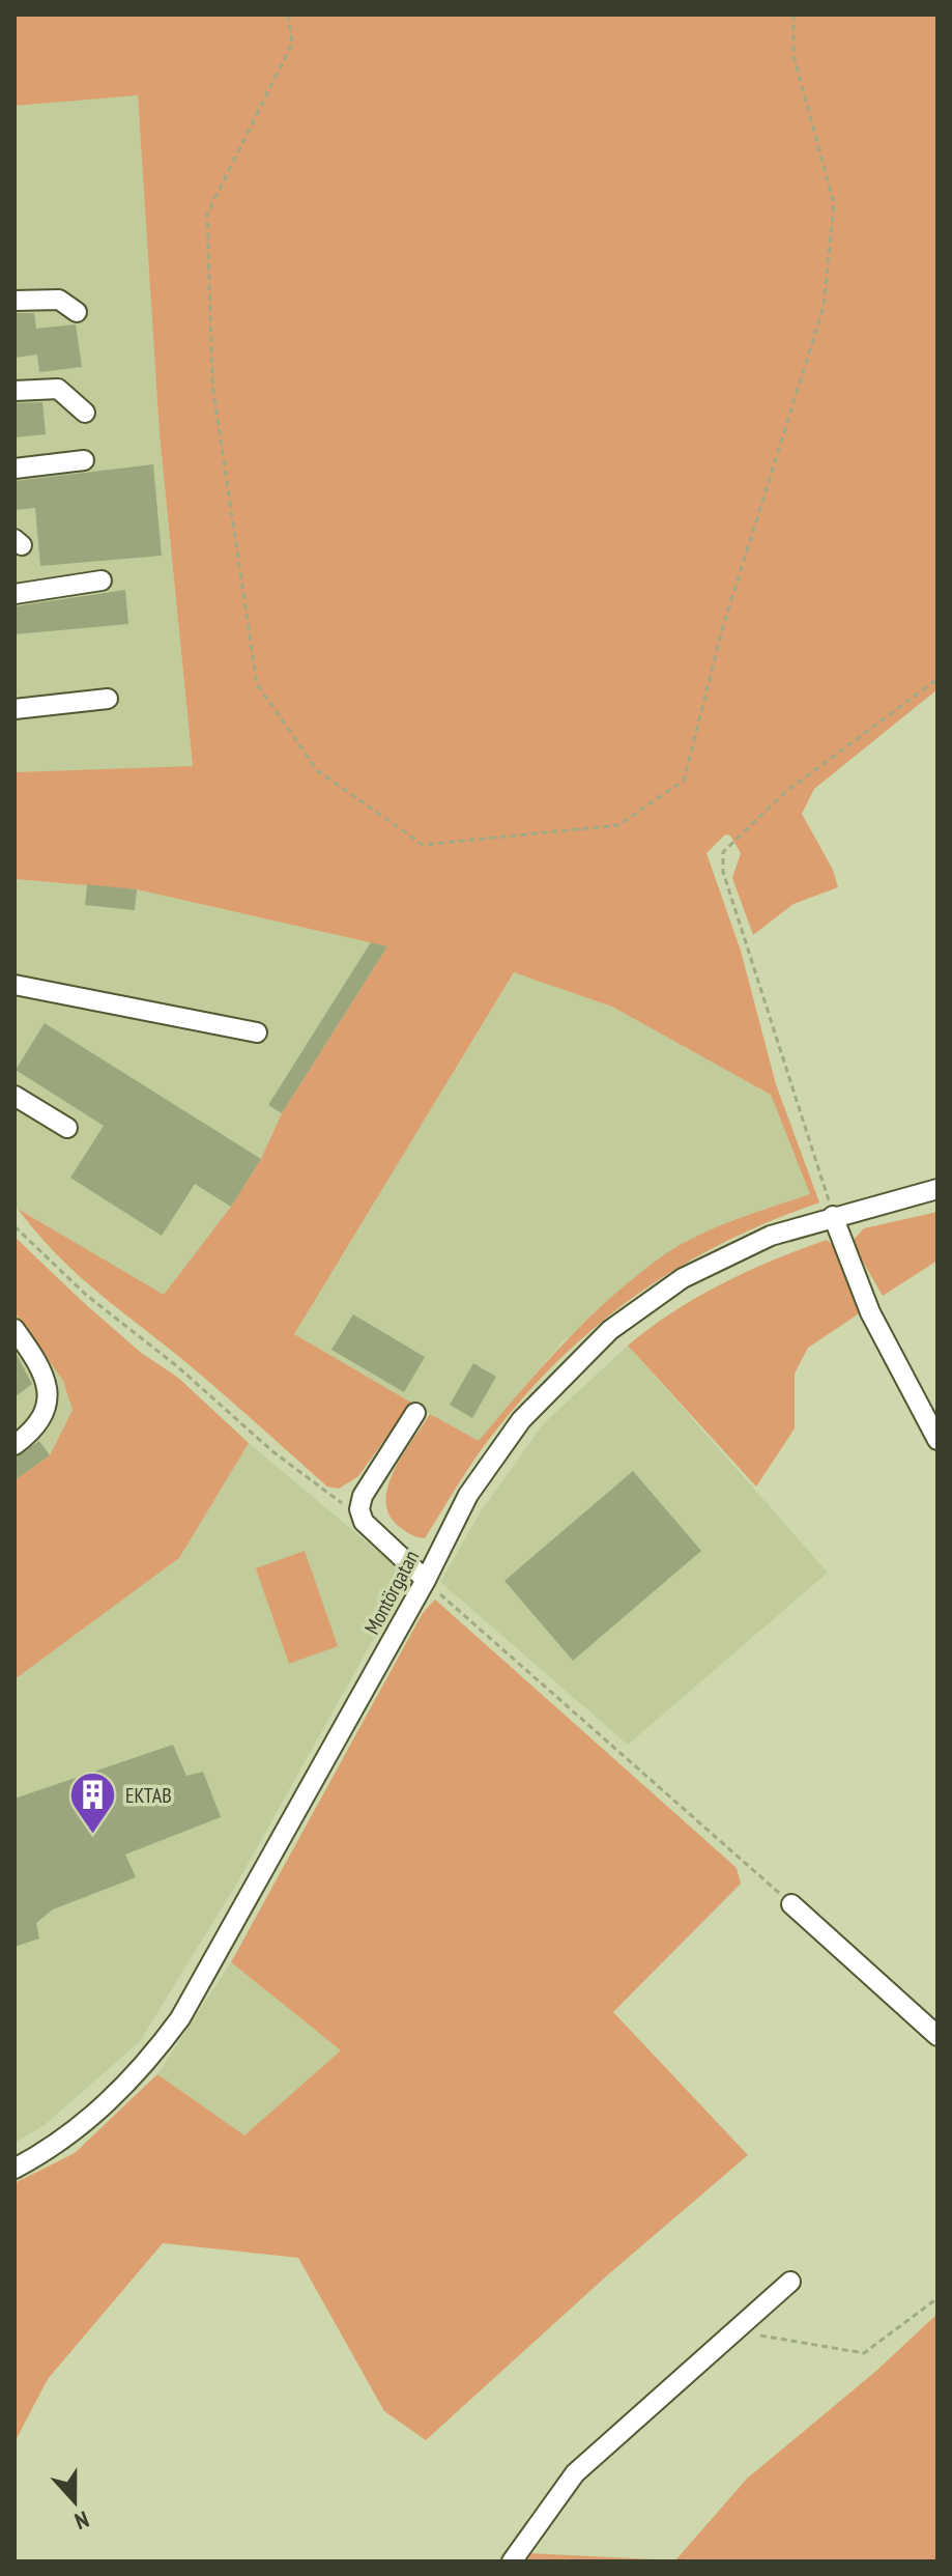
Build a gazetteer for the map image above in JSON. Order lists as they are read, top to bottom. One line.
{"streets":{"street":["Montörgatan"]},"places":{"building":["EKTAB"]},"north":"bottom"}
